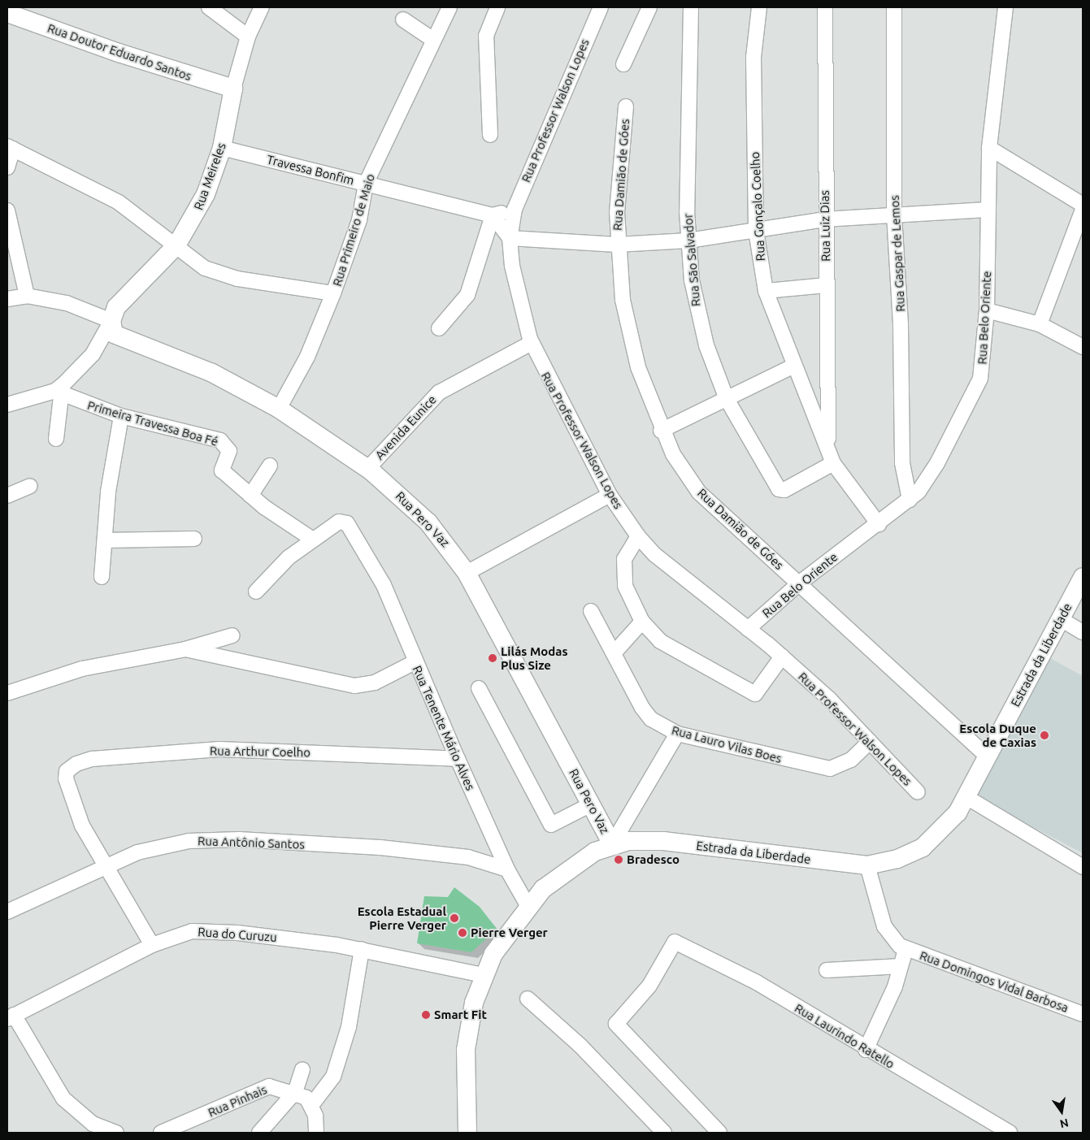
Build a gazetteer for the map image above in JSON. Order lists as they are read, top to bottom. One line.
{"streets":{"main road":["Rua Doutor Eduardo Santos","Rua Meireles","Rua Pero Vaz","Estrada da Liberdade"],"street":["Rua Professor Walson Lopes","Travessa Bonfim","Rua Damião de Góes","Rua Gonçalo Coelho","Rua Luiz Dias","Rua Primeiro de Maio","Rua Gaspar de Lemos","Rua São Salvador","Rua Belo Oriente","Primeira Travessa Boa Fé","Avenida Eunice","Rua Tenente Mário Alves","Rua Lauro Vilas Boes","Rua Arthur Coelho","Rua Antônio Santos","Rua do Curuzu","Rua Domingos Vidal Barbosa","Rua Laurindo Ratello","Rua Pinhais"]},"crossings":[["Rua Doutor Eduardo Santos","Rua Meireles"],["Rua Professor Walson Lopes","Rua Belo Oriente"],["Rua Professor Walson Lopes","Avenida Eunice"],["Rua Professor Walson Lopes","Rua Lauro Vilas Boes"],["Travessa Bonfim","Rua Meireles"],["Travessa Bonfim","Rua Primeiro de Maio"],["Rua Damião de Góes","Rua Belo Oriente"],["Rua Damião de Góes","Estrada da Liberdade"],["Rua Meireles","Rua Pero Vaz"],["Rua Gonçalo Coelho","Rua Luiz Dias"],["Rua Gonçalo Coelho","Rua São Salvador"],["Rua Gonçalo Coelho","Rua Belo Oriente"],["Rua Primeiro de Maio","Rua Pero Vaz"],["Rua Gaspar de Lemos","Rua Belo Oriente"],["Avenida Eunice","Rua Pero Vaz"],["Rua Pero Vaz","Estrada da Liberdade"],["Estrada da Liberdade","Rua Tenente Mário Alves"],["Estrada da Liberdade","Rua do Curuzu"],["Rua Tenente Mário Alves","Rua Arthur Coelho"],["Rua Tenente Mário Alves","Rua Antônio Santos"],["Rua Arthur Coelho","Rua Antônio Santos"]],"places":["Lilás Modas Plus Size","Escola Duque de Caxias","Bradesco","Escola Estadual Pierre Verger","Pierre Verger","Smart Fit"],"north":"bottom"}
